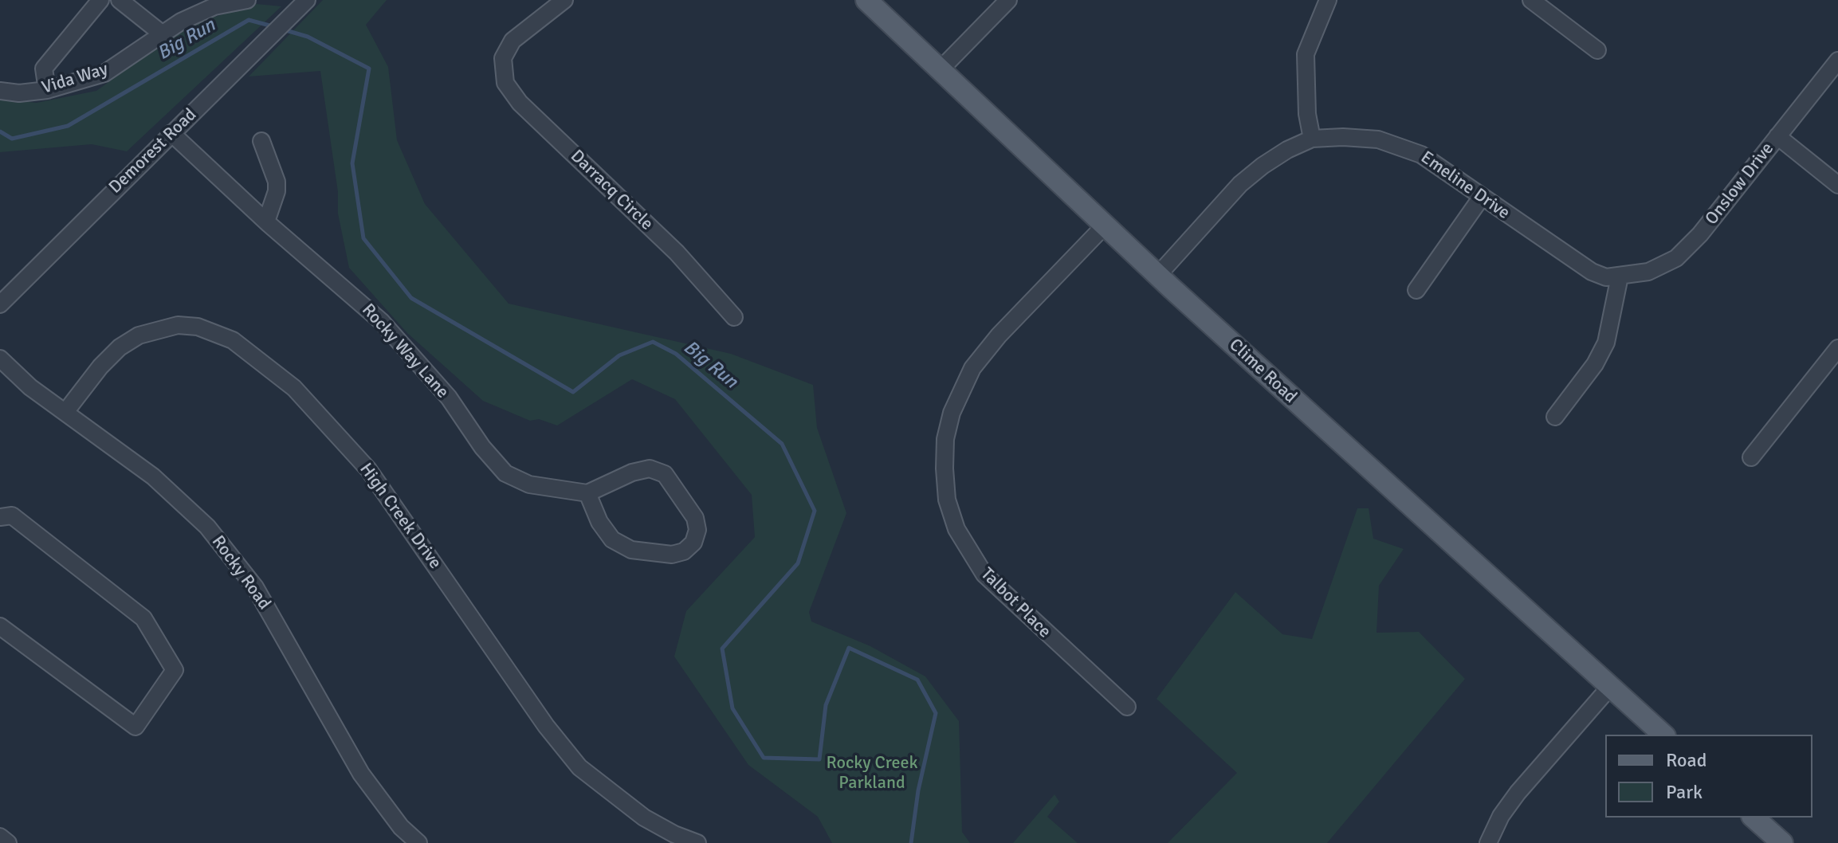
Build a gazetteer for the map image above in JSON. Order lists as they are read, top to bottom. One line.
{"streets":{"main road":["Clime Road"],"street":["Vida Way","Demorest Road","Onslow Drive","Emeline Drive","Darracq Circle","Rocky Way Lane","High Creek Drive","Rocky Road","Talbot Place"]},"crossings":[["Demorest Road","Rocky Way Lane"],["Onslow Drive","Emeline Drive"],["Emeline Drive","Clime Road"],["Clime Road","Talbot Place"],["High Creek Drive","Rocky Road"]],"water":["Big Run"],"parks":["Rocky Creek Parkland"],"legend":["Road","Park"]}
